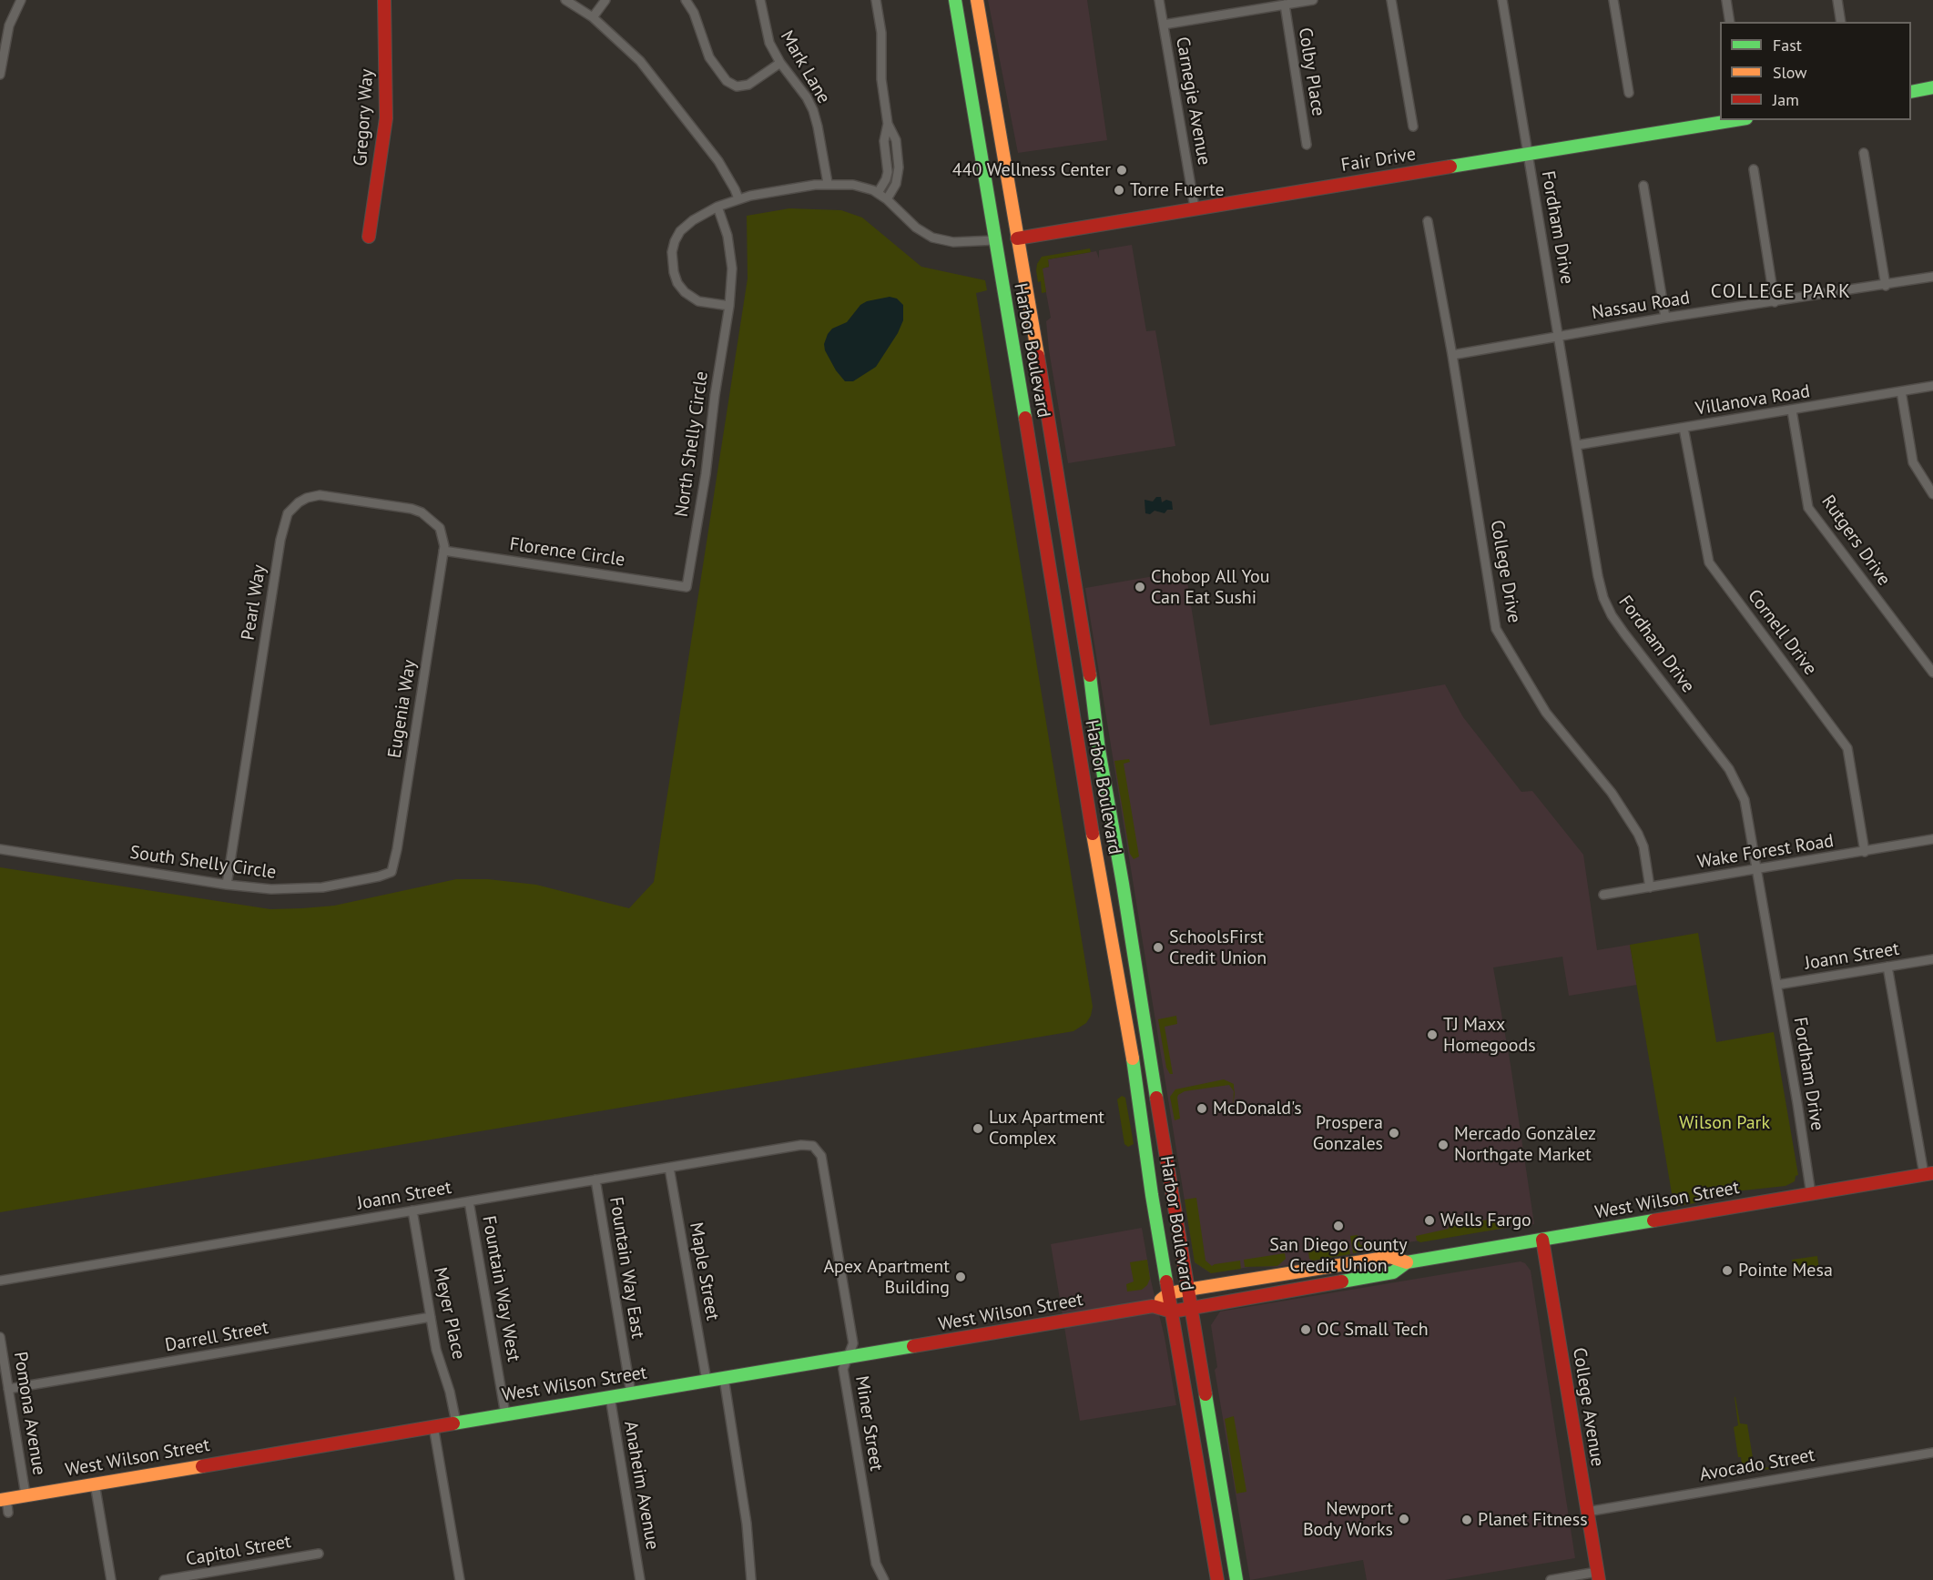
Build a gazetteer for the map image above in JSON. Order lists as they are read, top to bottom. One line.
{"streets":{"main road":["Gregory Way","Fair Drive","Harbor Boulevard","West Wilson Street","College Avenue"],"street":["Mark Lane","Colby Place","Carnegie Avenue","Fordham Drive","Nassau Road","Villanova Road","North Shelly Circle","Rutgers Drive","Florence Circle","College Drive","Pearl Way","Cornell Drive","Eugenia Way","Wake Forest Road","South Shelly Circle","Joann Street","Fountain Way East","Maple Street","Fountain Way West","Meyer Place","Darrell Street","Pomona Avenue","Miner Street","Avocado Street","Anaheim Avenue","Capitol Street"]},"crossings":[["Carnegie Avenue","Fair Drive"],["Fair Drive","Fordham Drive"],["Fair Drive","Harbor Boulevard"],["Fordham Drive","Nassau Road"],["Fordham Drive","Villanova Road"],["Fordham Drive","Wake Forest Road"],["Fordham Drive","Joann Street"],["Fordham Drive","West Wilson Street"],["Nassau Road","College Drive"],["Harbor Boulevard","West Wilson Street"],["Villanova Road","Rutgers Drive"],["Villanova Road","Cornell Drive"],["North Shelly Circle","Florence Circle"],["Florence Circle","Pearl Way"],["Florence Circle","Eugenia Way"],["College Drive","Wake Forest Road"],["Pearl Way","Eugenia Way"],["Pearl Way","South Shelly Circle"],["Cornell Drive","Wake Forest Road"],["Eugenia Way","South Shelly Circle"],["Joann Street","Fountain Way East"],["Joann Street","Maple Street"],["Joann Street","Fountain Way West"],["Joann Street","Meyer Place"],["Joann Street","Miner Street"],["West Wilson Street","Fountain Way East"],["West Wilson Street","Maple Street"],["West Wilson Street","Fountain Way West"],["West Wilson Street","Meyer Place"],["West Wilson Street","College Avenue"],["West Wilson Street","Pomona Avenue"],["West Wilson Street","Miner Street"],["West Wilson Street","Anaheim Avenue"],["Meyer Place","Darrell Street"],["Darrell Street","Pomona Avenue"],["College Avenue","Avocado Street"]],"districts":["COLLEGE PARK"],"parks":["Wilson Park"],"places":["440 Wellness Center","Torre Fuerte","Chobop All You Can Eat Sushi","SchoolsFirst Credit Union","TJ Maxx Homegoods","McDonald's","Lux Apartment Complex","Prospera Gonzales","Mercado Gonzàlez Northgate Market","Wells Fargo","San Diego County Credit Union","Pointe Mesa","Apex Apartment Building","OC Small Tech","Newport Body Works","Planet Fitness"],"legend":["Fast","Slow","Jam"]}
